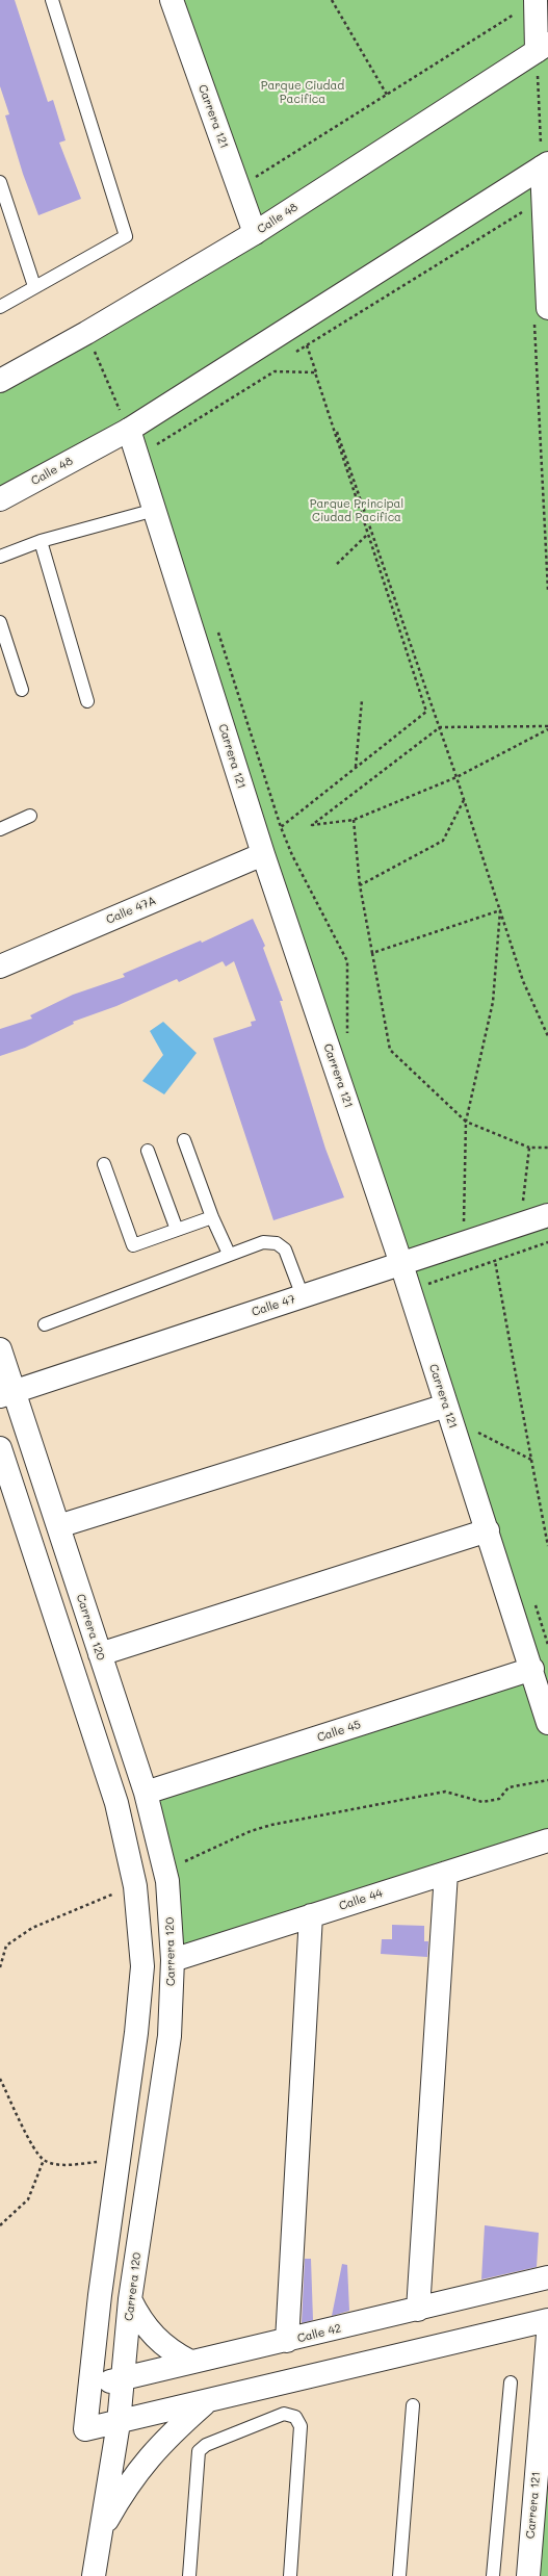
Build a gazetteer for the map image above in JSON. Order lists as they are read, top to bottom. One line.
{"streets":{"street":["Carrera 121","Calle 48","Calle 47A","Calle 47","Carrera 120","Calle 45","Calle 44","Calle 42"]},"crossings":[["Carrera 121","Calle 48"],["Carrera 121","Calle 47A"],["Carrera 121","Calle 47"],["Carrera 121","Calle 45"],["Calle 47","Carrera 120"],["Carrera 120","Calle 45"],["Carrera 120","Calle 44"],["Carrera 120","Calle 42"]],"parks":["Parque Ciudad Pacifica","Parque Principal Ciudad Pacifica"]}
